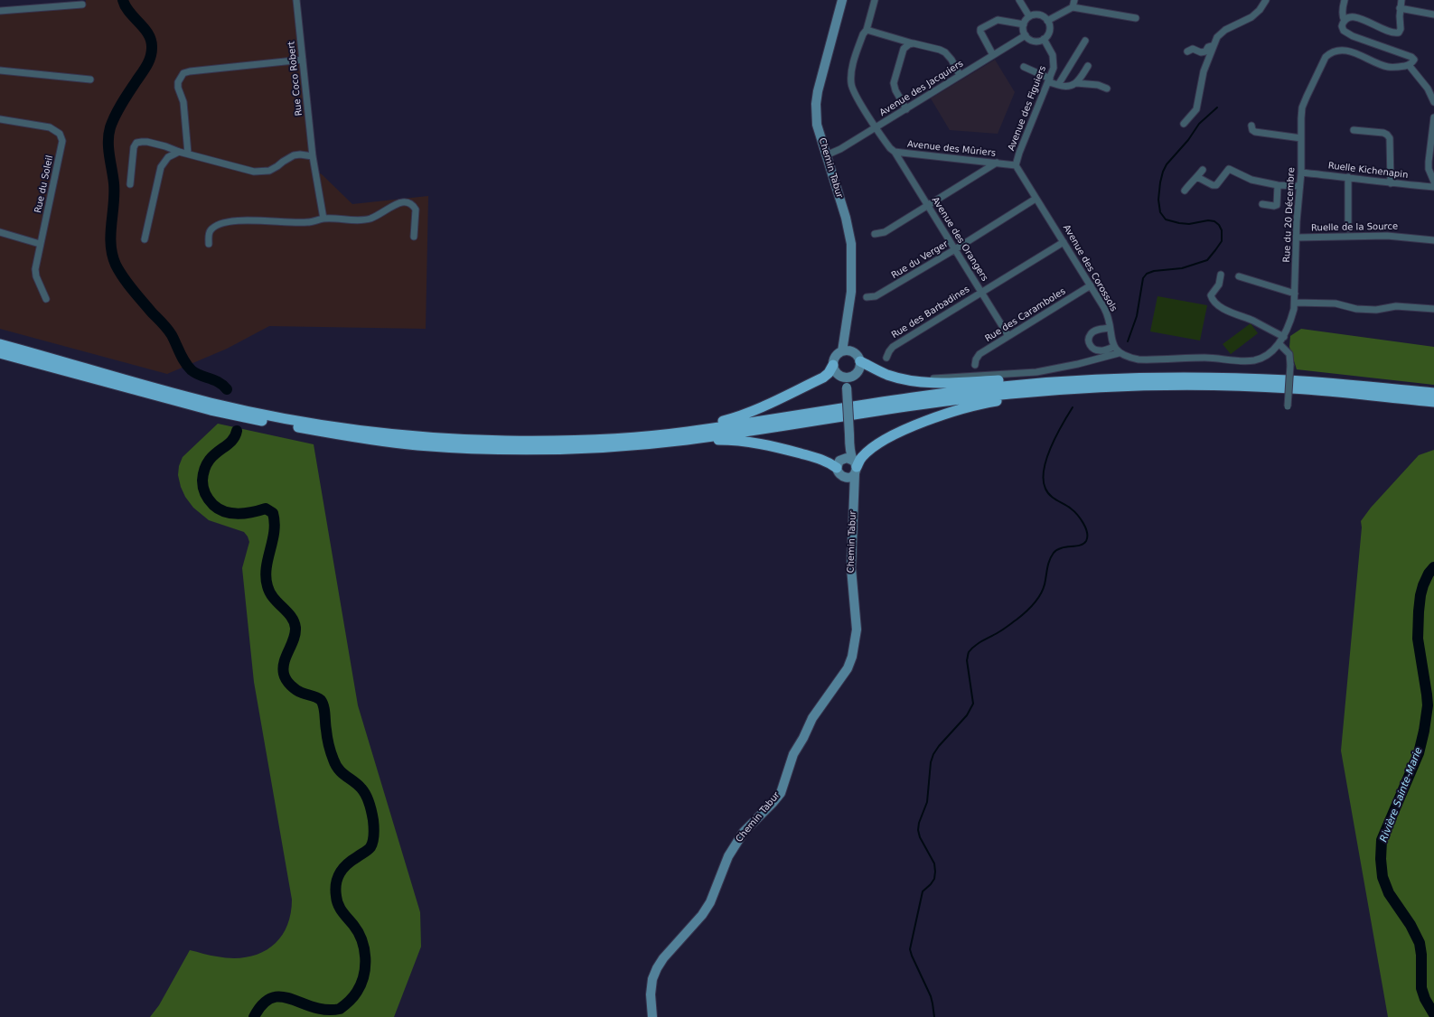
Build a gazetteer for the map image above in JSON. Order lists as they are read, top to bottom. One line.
{"streets":{"main road":["Chemin Tabur"],"street":["Rue Coco Robert","Avenue des Jacquiers","Avenue des Figuiers","Avenue des Mûriers","Ruelle Kichenapin","Rue du Soleil","Rue du 20 Décembre","Ruelle de la Source","Avenue des Orangers","Rue du Verger","Avenue des Corossols","Rue des Barbadines","Rue des Caramboles"]},"crossings":[["Avenue des Jacquiers","Avenue des Figuiers"],["Avenue des Jacquiers","Avenue des Mûriers"],["Avenue des Jacquiers","Chemin Tabur"],["Avenue des Figuiers","Avenue des Mûriers"],["Avenue des Figuiers","Avenue des Corossols"],["Avenue des Mûriers","Avenue des Orangers"],["Avenue des Mûriers","Avenue des Corossols"],["Ruelle Kichenapin","Rue du 20 Décembre"],["Rue du 20 Décembre","Ruelle de la Source"],["Avenue des Orangers","Rue du Verger"],["Avenue des Orangers","Rue des Barbadines"],["Avenue des Orangers","Rue des Caramboles"],["Rue du Verger","Avenue des Corossols"],["Avenue des Corossols","Rue des Barbadines"],["Avenue des Corossols","Rue des Caramboles"]],"water":["Rivière Sainte-Marie"]}
